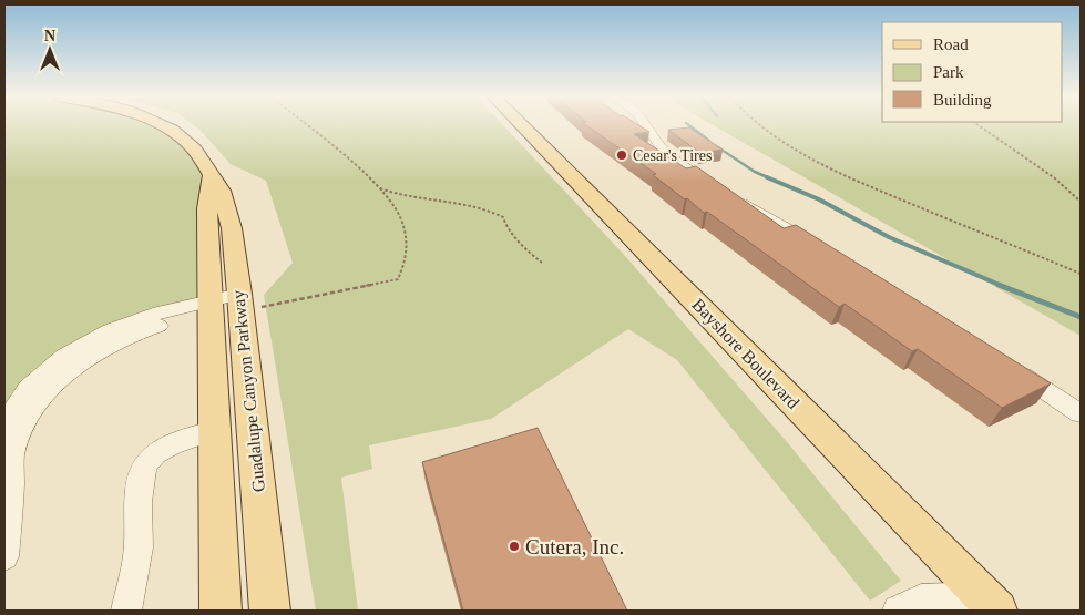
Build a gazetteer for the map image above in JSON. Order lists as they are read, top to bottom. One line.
{"streets":{"main road":["Bayshore Boulevard","Guadalupe Canyon Parkway"]},"places":["Cesar's Tires","Cutera, Inc."],"legend":["Road","Park","Building"],"north":"top"}
